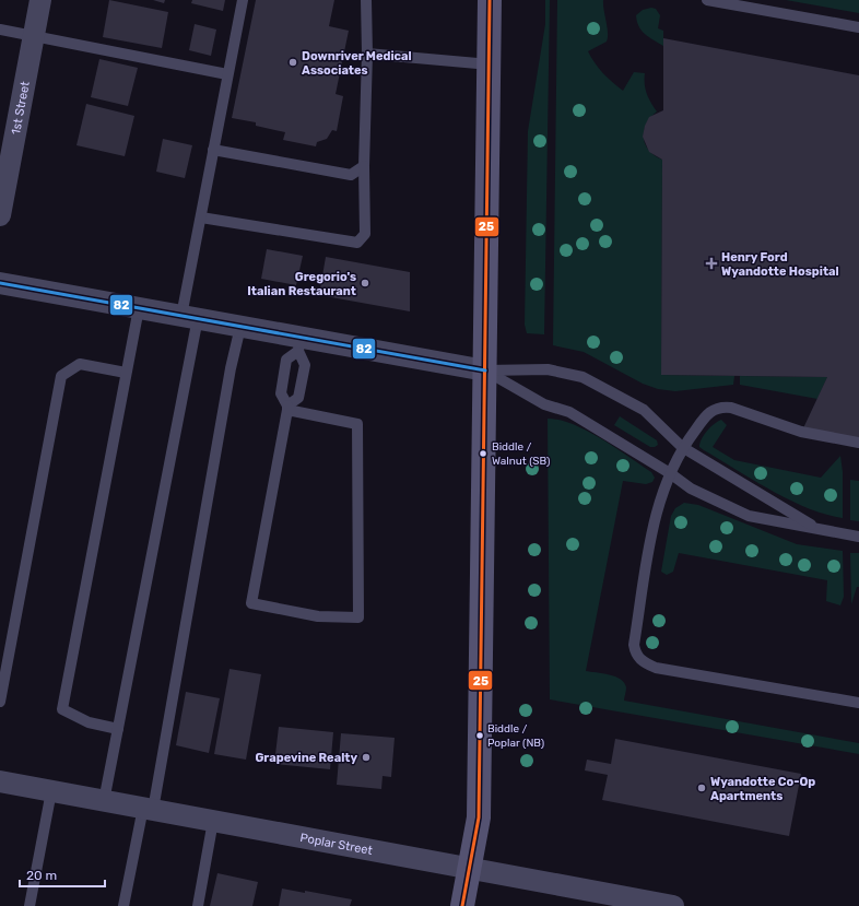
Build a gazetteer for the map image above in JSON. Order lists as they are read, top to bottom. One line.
{"streets":{"street":["1st Street","Poplar Street"]},"places":{"other":["Downriver Medical Associates","Gregorio's Italian Restaurant","Biddle / Walnut (SB)","Biddle / Poplar (NB)","Grapevine Realty","Wyandotte Co-Op Apartments"],"health":["Henry Ford Wyandotte Hospital"]},"lines":["transit line 25","transit line 82"],"scale_bar":"20 m"}
